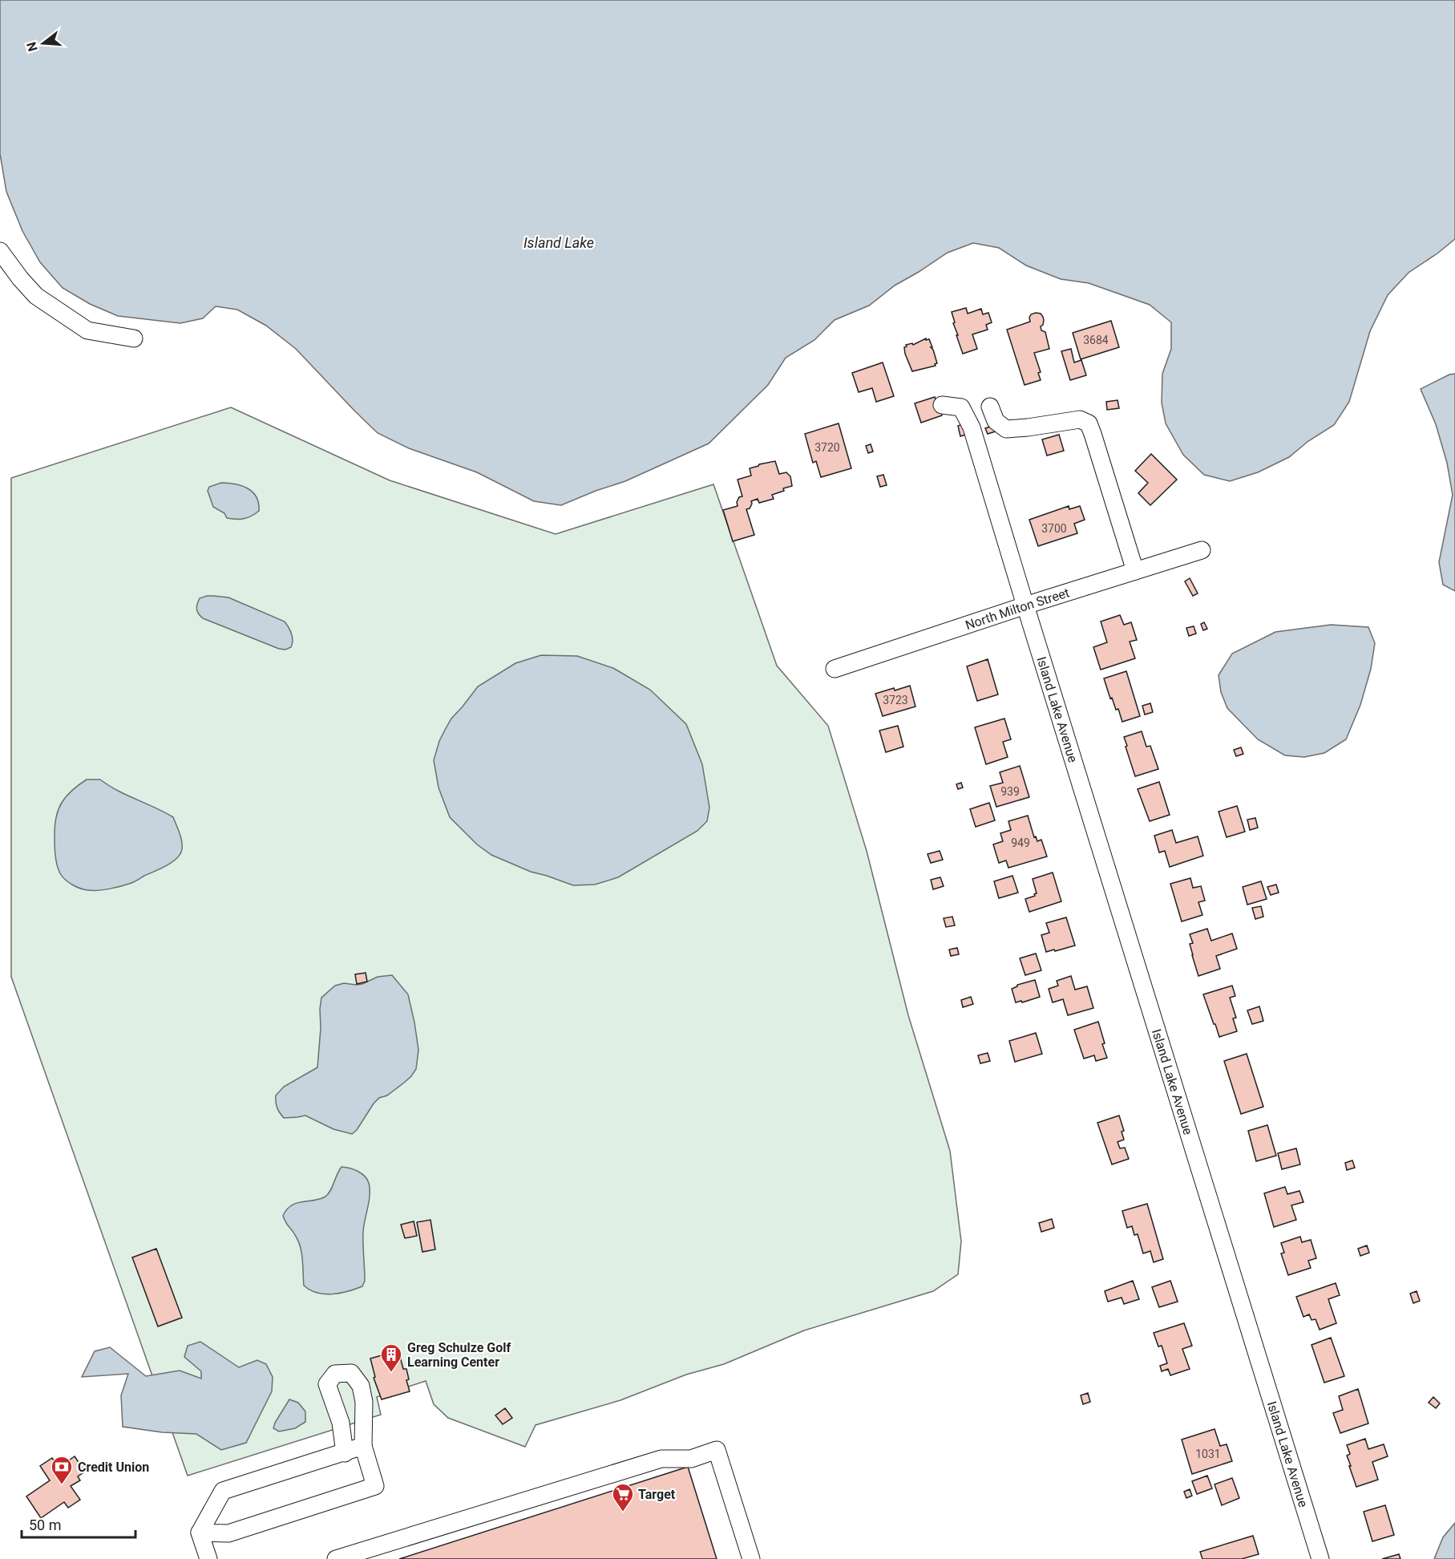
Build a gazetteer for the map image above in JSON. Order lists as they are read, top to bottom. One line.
{"streets":{"street":["North Milton Street","Island Lake Avenue"]},"crossings":[["North Milton Street","Island Lake Avenue"]],"water":["Island Lake"],"places":{"building":["Greg Schulze Golf Learning Center"],"bank":["Credit Union"],"supermarket":["Target"]},"house_numbers":["3684","3720","3700","3723","939","949","1031"],"scale_bar":"50 m","north":"left"}
